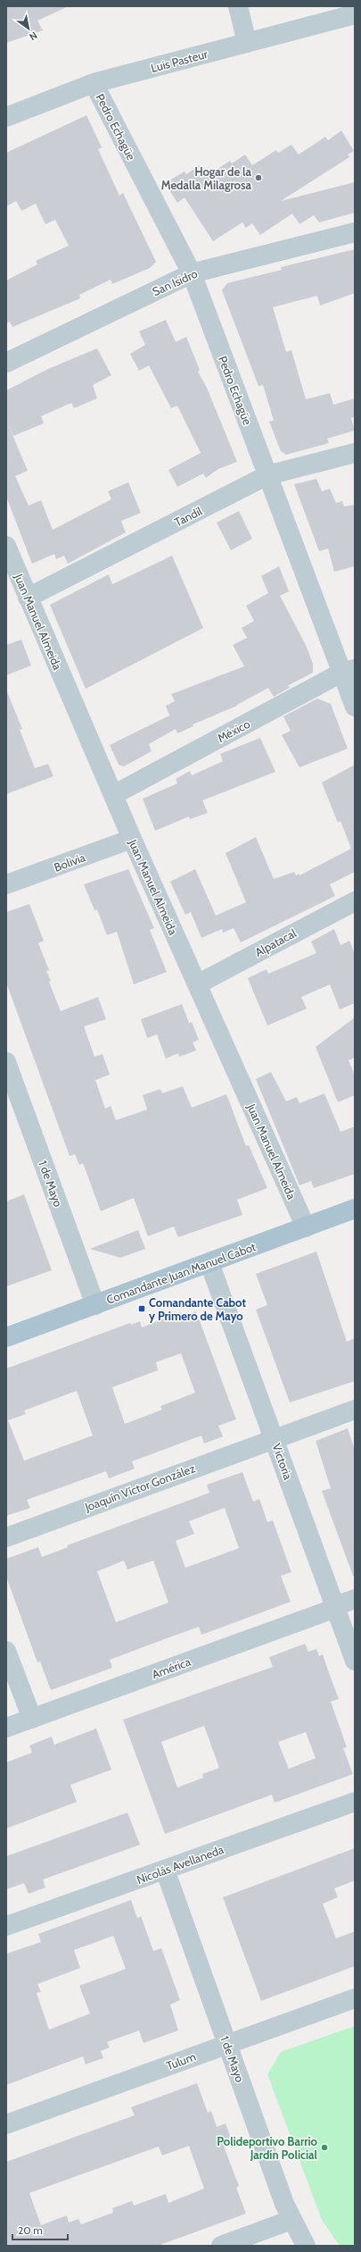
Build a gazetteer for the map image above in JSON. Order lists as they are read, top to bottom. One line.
{"streets":{"main road":["Comandante Juan Manuel Cabot"],"street":["Luis Pasteur","Pedro Echagüe","San Isidro","Tandil","Juan Manuel Almeida","México","Bolivia","Alpatacal","1 de Mayo","Victoria","Joaquín Víctor González","América","Nicolás Avellaneda","Tulum"]},"crossings":[["Luis Pasteur","Pedro Echagüe"],["Pedro Echagüe","San Isidro"],["Pedro Echagüe","Tandil"],["Pedro Echagüe","México"],["Tandil","Juan Manuel Almeida"],["Juan Manuel Almeida","México"],["Juan Manuel Almeida","Bolivia"],["Juan Manuel Almeida","Alpatacal"],["Juan Manuel Almeida","Comandante Juan Manuel Cabot"],["1 de Mayo","Comandante Juan Manuel Cabot"],["1 de Mayo","Nicolás Avellaneda"],["1 de Mayo","Tulum"],["Comandante Juan Manuel Cabot","Victoria"],["Victoria","Joaquín Víctor González"],["Victoria","América"]],"places":{"other":["Hogar de la Medalla Milagrosa","Polideportivo Barrio Jardín Policial"],"transit":["Comandante Cabot y Primero de Mayo"]},"scale_bar":"20 m","north":"bottom right"}
